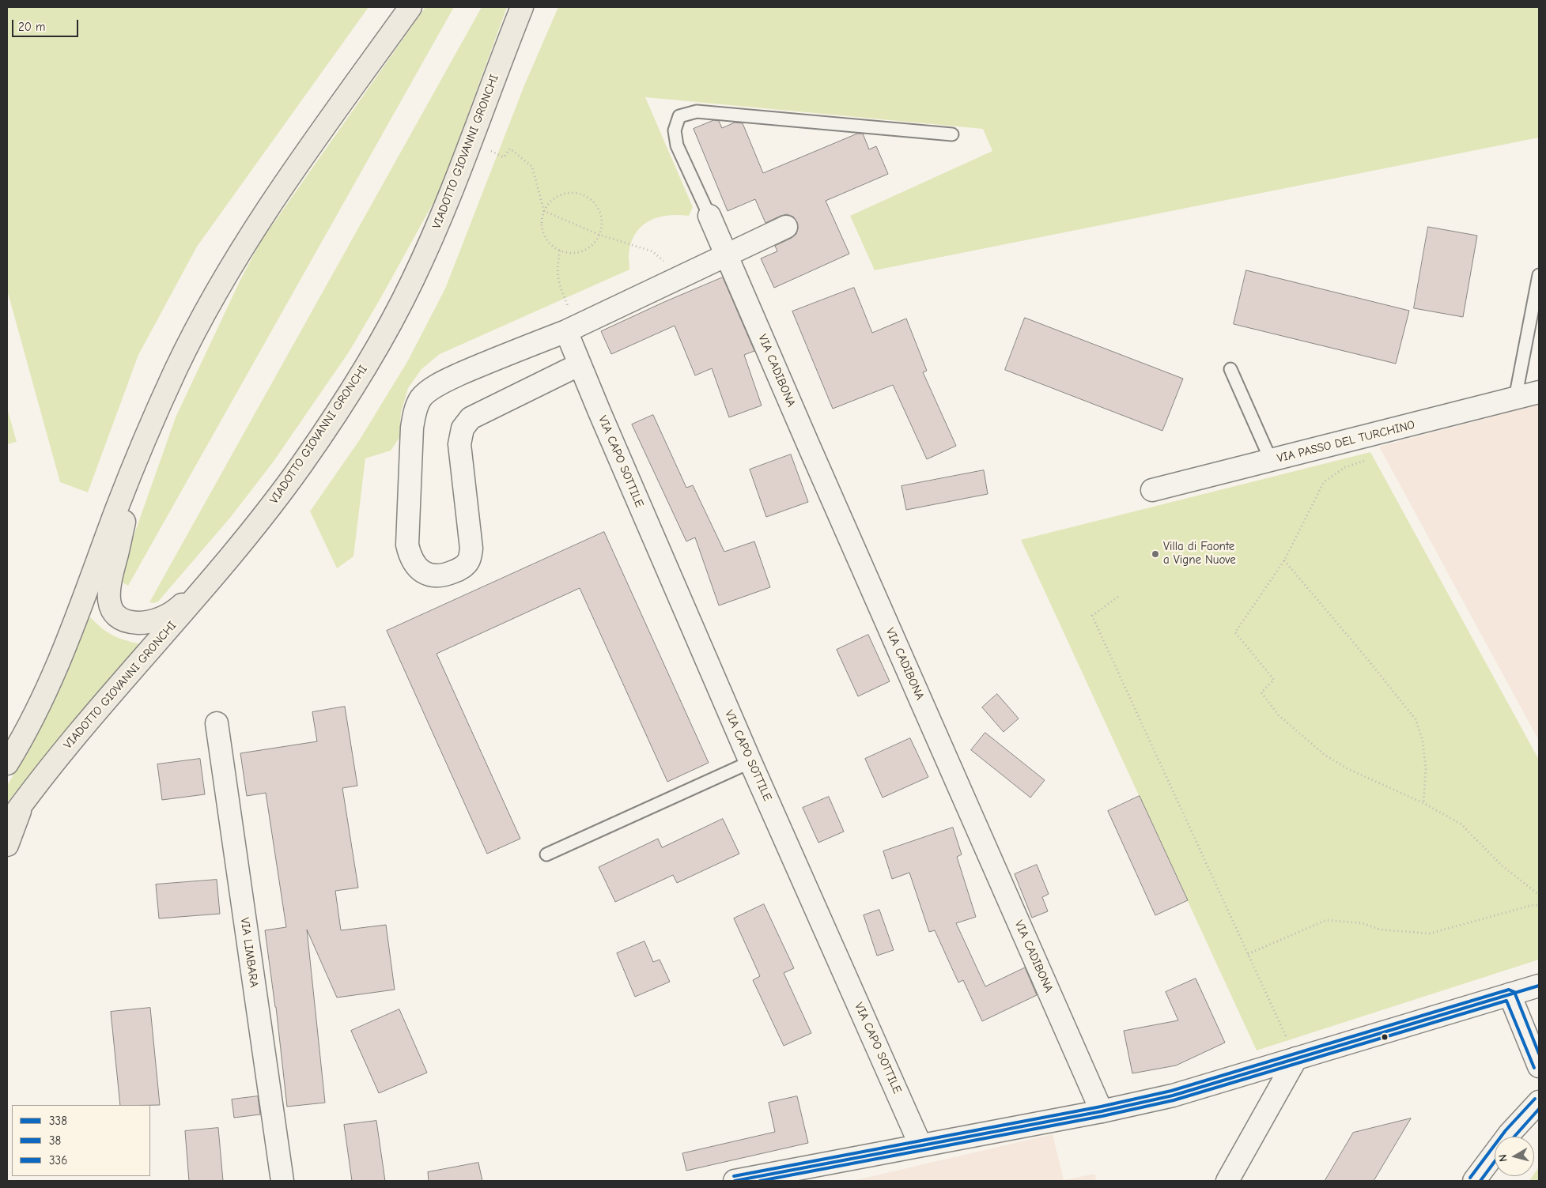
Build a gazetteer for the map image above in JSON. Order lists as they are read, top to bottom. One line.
{"streets":{"main road":["VIADOTTO GIOVANNI GRONCHI"],"street":["VIA CADIBONA","VIA PASSO DEL TURCHINO","VIA CAPO SOTTILE","VIA LIMBARA"]},"places":["Villa di Faonte a Vigne Nuove"],"lines":["transit line 338","transit line 336","transit line 38"],"legend":["338","38","336"],"scale_bar":"20 m","north":"left"}
